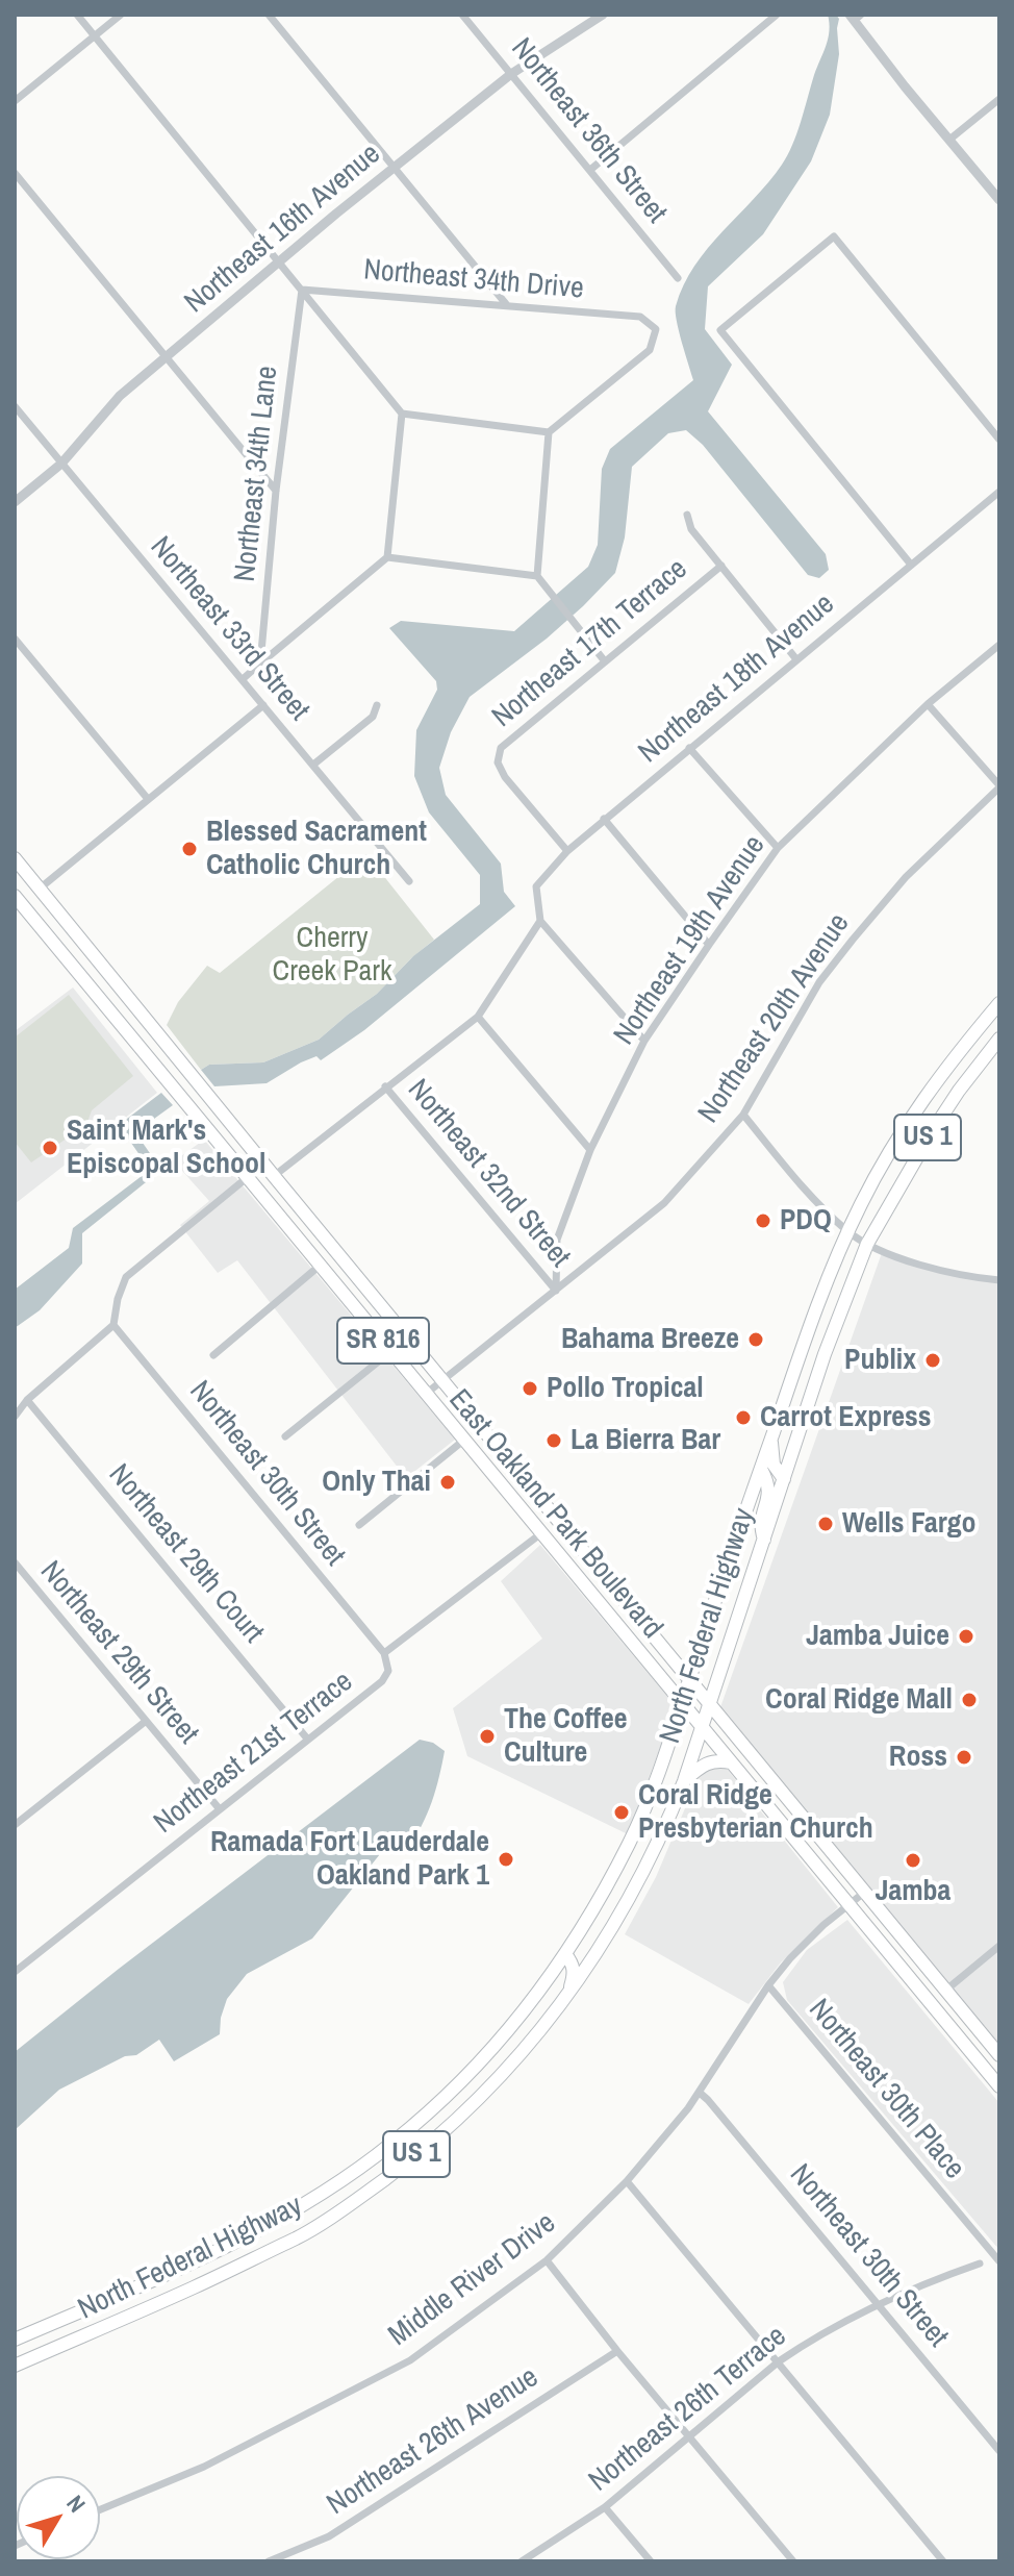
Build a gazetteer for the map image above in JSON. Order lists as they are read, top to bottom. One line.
{"streets":{"main road":["US 1","SR 816","East Oakland Park Boulevard","North Federal Highway"],"street":["Northeast 36th Street","Northeast 16th Avenue","Northeast 34th Drive","Northeast 34th Lane","Northeast 33rd Street","Northeast 17th Terrace","Northeast 18th Avenue","Northeast 19th Avenue","Northeast 20th Avenue","Northeast 32nd Street","Northeast 30th Street","Northeast 29th Court","Northeast 29th Street","Northeast 21st Terrace","Northeast 30th Place","Middle River Drive","Northeast 26th Terrace","Northeast 26th Avenue"]},"crossings":[["Northeast 36th Street","Northeast 16th Avenue"],["Northeast 16th Avenue","Northeast 33rd Street"],["Northeast 34th Drive","Northeast 34th Lane"],["Northeast 17th Terrace","Northeast 18th Avenue"],["Northeast 19th Avenue","Northeast 20th Avenue"],["Northeast 19th Avenue","Northeast 32nd Street"],["Northeast 20th Avenue","Northeast 32nd Street"],["Northeast 20th Avenue","East Oakland Park Boulevard"],["Northeast 30th Street","Northeast 21st Terrace"],["Northeast 30th Street","Middle River Drive"],["Northeast 30th Street","Northeast 26th Terrace"],["East Oakland Park Boulevard","North Federal Highway"],["East Oakland Park Boulevard","Northeast 21st Terrace"],["East Oakland Park Boulevard","Middle River Drive"],["Northeast 29th Court","Northeast 21st Terrace"],["Northeast 29th Street","Northeast 21st Terrace"],["Northeast 30th Place","Middle River Drive"]],"parks":["Cherry Creek Park"],"places":["Blessed Sacrament Catholic Church","Saint Mark's Episcopal School","PDQ","Bahama Breeze","Publix","Pollo Tropical","Carrot Express","La Bierra Bar","Only Thai","Wells Fargo","Jamba Juice","Coral Ridge Mall","The Coffee Culture","Ross","Coral Ridge Presbyterian Church","Ramada Fort Lauderdale Oakland Park 1","Jamba"],"north":"top right"}
